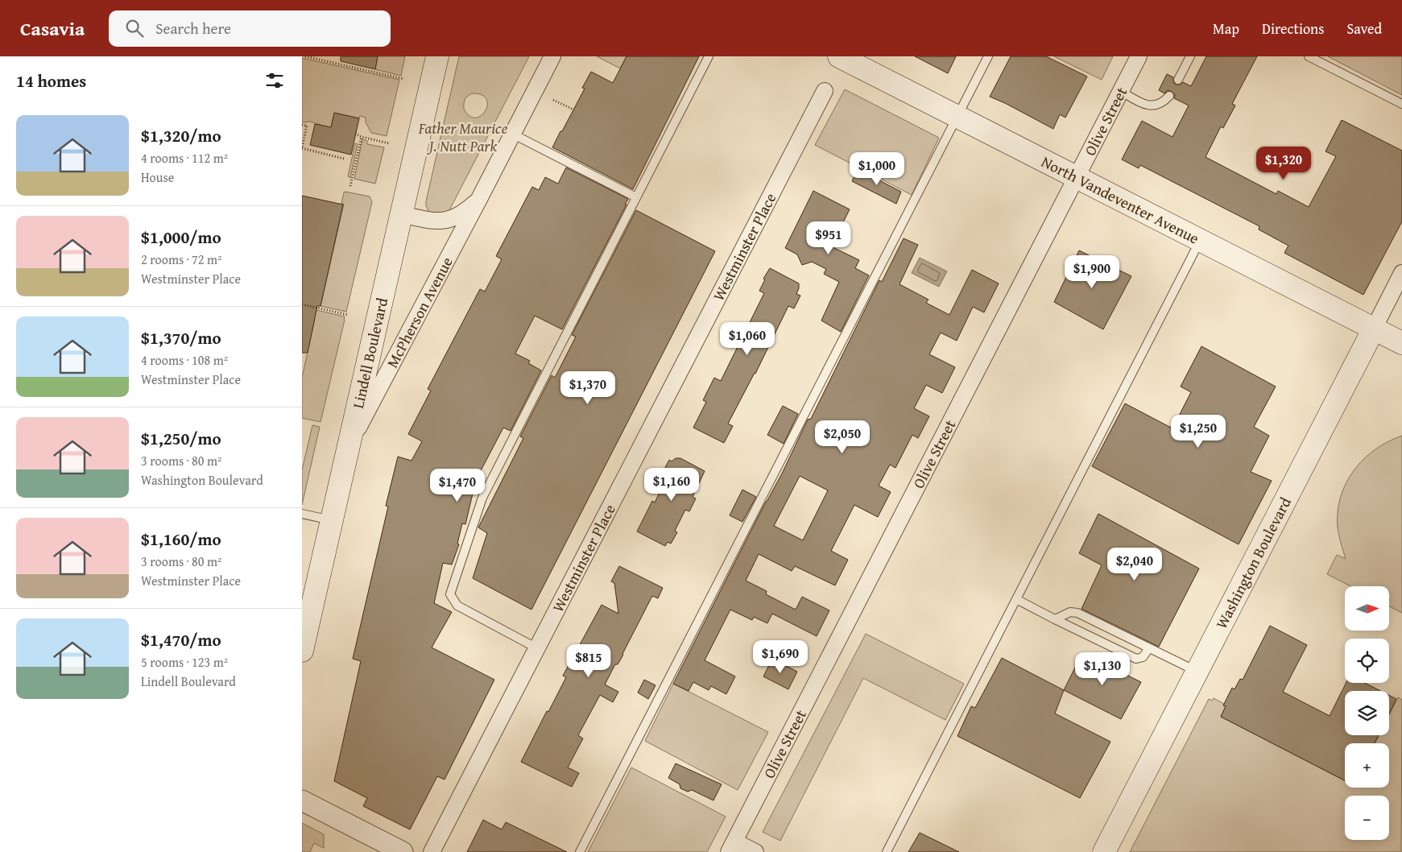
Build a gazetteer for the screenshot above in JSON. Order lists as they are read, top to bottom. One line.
{"streets":{"main road":["North Vandeventer Avenue","Lindell Boulevard","Washington Boulevard"],"street":["Olive Street","Westminster Place","McPherson Avenue"]},"crossings":[["Olive Street","North Vandeventer Avenue"],["North Vandeventer Avenue","Washington Boulevard"],["McPherson Avenue","Lindell Boulevard"]],"parks":["Father Maurice J. Nutt Park"],"north":"right","page":{"header":"Casavia","search":"Search here","nav":["Map","Directions","Saved"],"heading":"14 homes","list":[{"name":"$1,320/mo","note":"4 rooms · 112 m² · House"},{"name":"$1,000/mo","note":"2 rooms · 72 m² · Westminster Place"},{"name":"$1,370/mo","note":"4 rooms · 108 m² · Westminster Place"},{"name":"$1,250/mo","note":"3 rooms · 80 m² · Washington Boulevard"},{"name":"$1,160/mo","note":"3 rooms · 80 m² · Westminster Place"},{"name":"$1,470/mo","note":"5 rooms · 123 m² · Lindell Boulevard"}],"price":["$1,320","$1,000","$951","$1,900","$1,060","$1,370","$1,250","$2,050","$1,160","$1,470","$2,040","$1,690","$815","$1,130"],"map_buttons":["+","−"]}}
